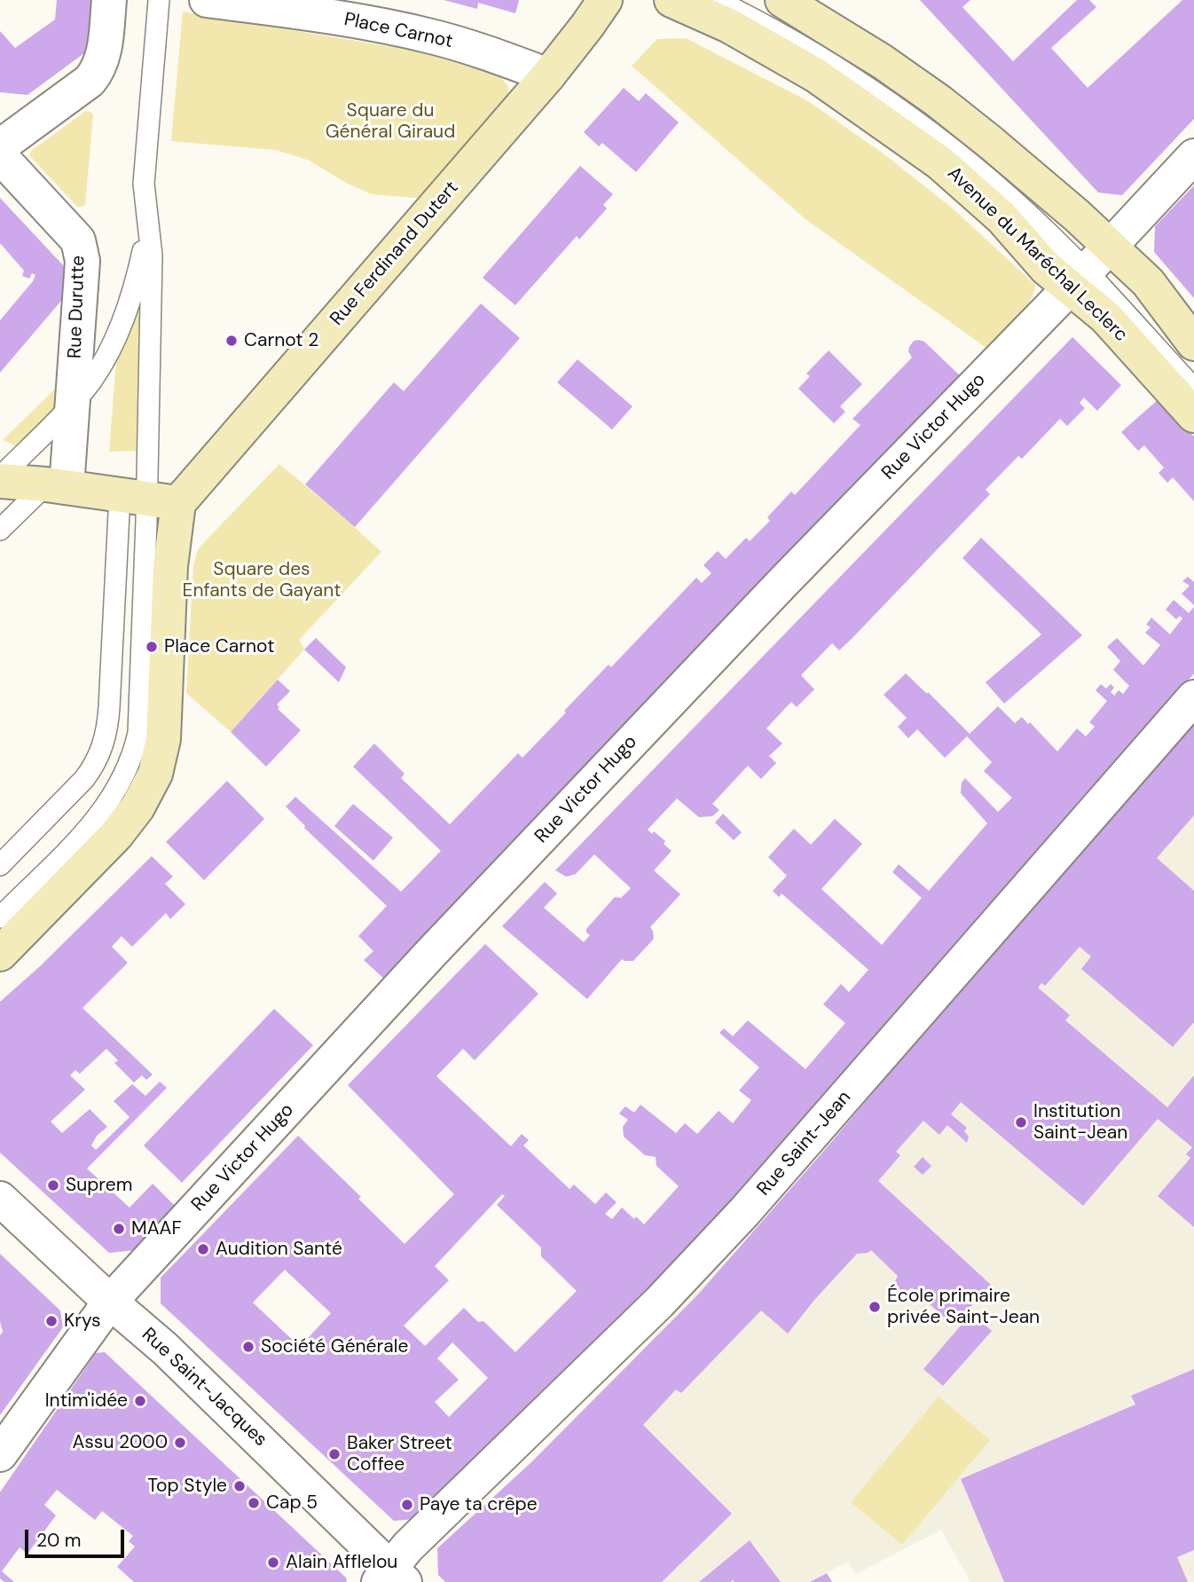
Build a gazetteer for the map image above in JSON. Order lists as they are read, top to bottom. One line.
{"streets":{"street":["Place Carnot","Rue Ferdinand Dutert","Avenue du Maréchal Leclerc","Rue Durutte","Rue Victor Hugo","Rue Saint-Jean","Rue Saint-Jacques"]},"crossings":[["Place Carnot","Rue Ferdinand Dutert"],["Avenue du Maréchal Leclerc","Rue Victor Hugo"],["Rue Victor Hugo","Rue Saint-Jacques"],["Rue Saint-Jean","Rue Saint-Jacques"]],"parks":["Square du Général Giraud","Square des Enfants de Gayant"],"places":["Carnot 2","Place Carnot","Institution Saint-Jean","Suprem","MAAF","Audition Santé","École primaire privée Saint-Jean","Krys","Société Générale","Intim'idée","Assu 2000","Baker Street Coffee","Top Style","Cap 5","Paye ta crêpe","Alain Afflelou"],"scale_bar":"20 m"}
